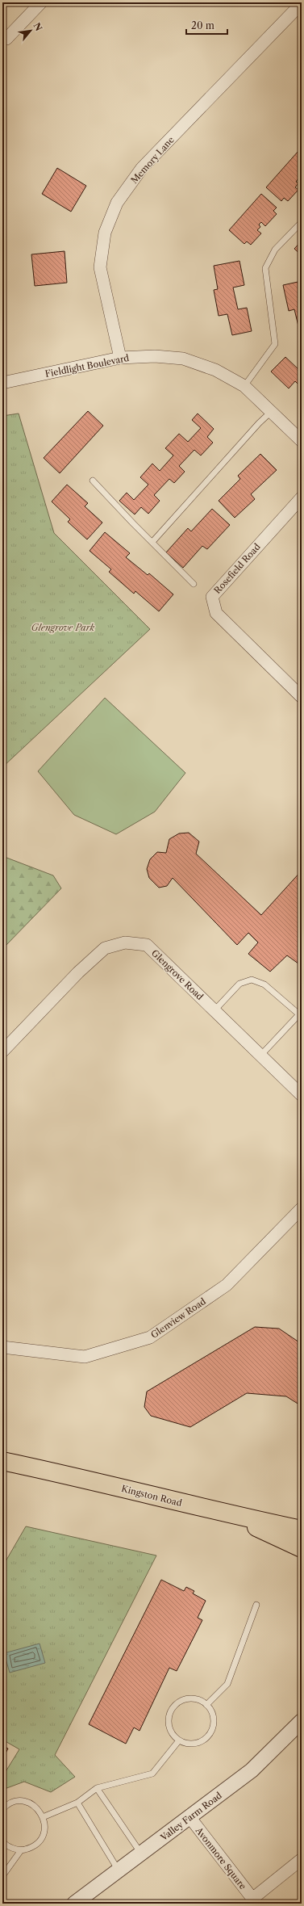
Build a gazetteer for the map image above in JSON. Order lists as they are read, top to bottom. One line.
{"streets":{"main road":["Kingston Road"],"street":["Memory Lane","Fieldlight Boulevard","Rosefield Road","Glengrove Road","Glenview Road","Valley Farm Road","Avonmore Square"]},"crossings":[["Memory Lane","Fieldlight Boulevard"],["Valley Farm Road","Avonmore Square"]],"parks":["Glengrove Park"],"scale_bar":"20 m","north":"top right"}
